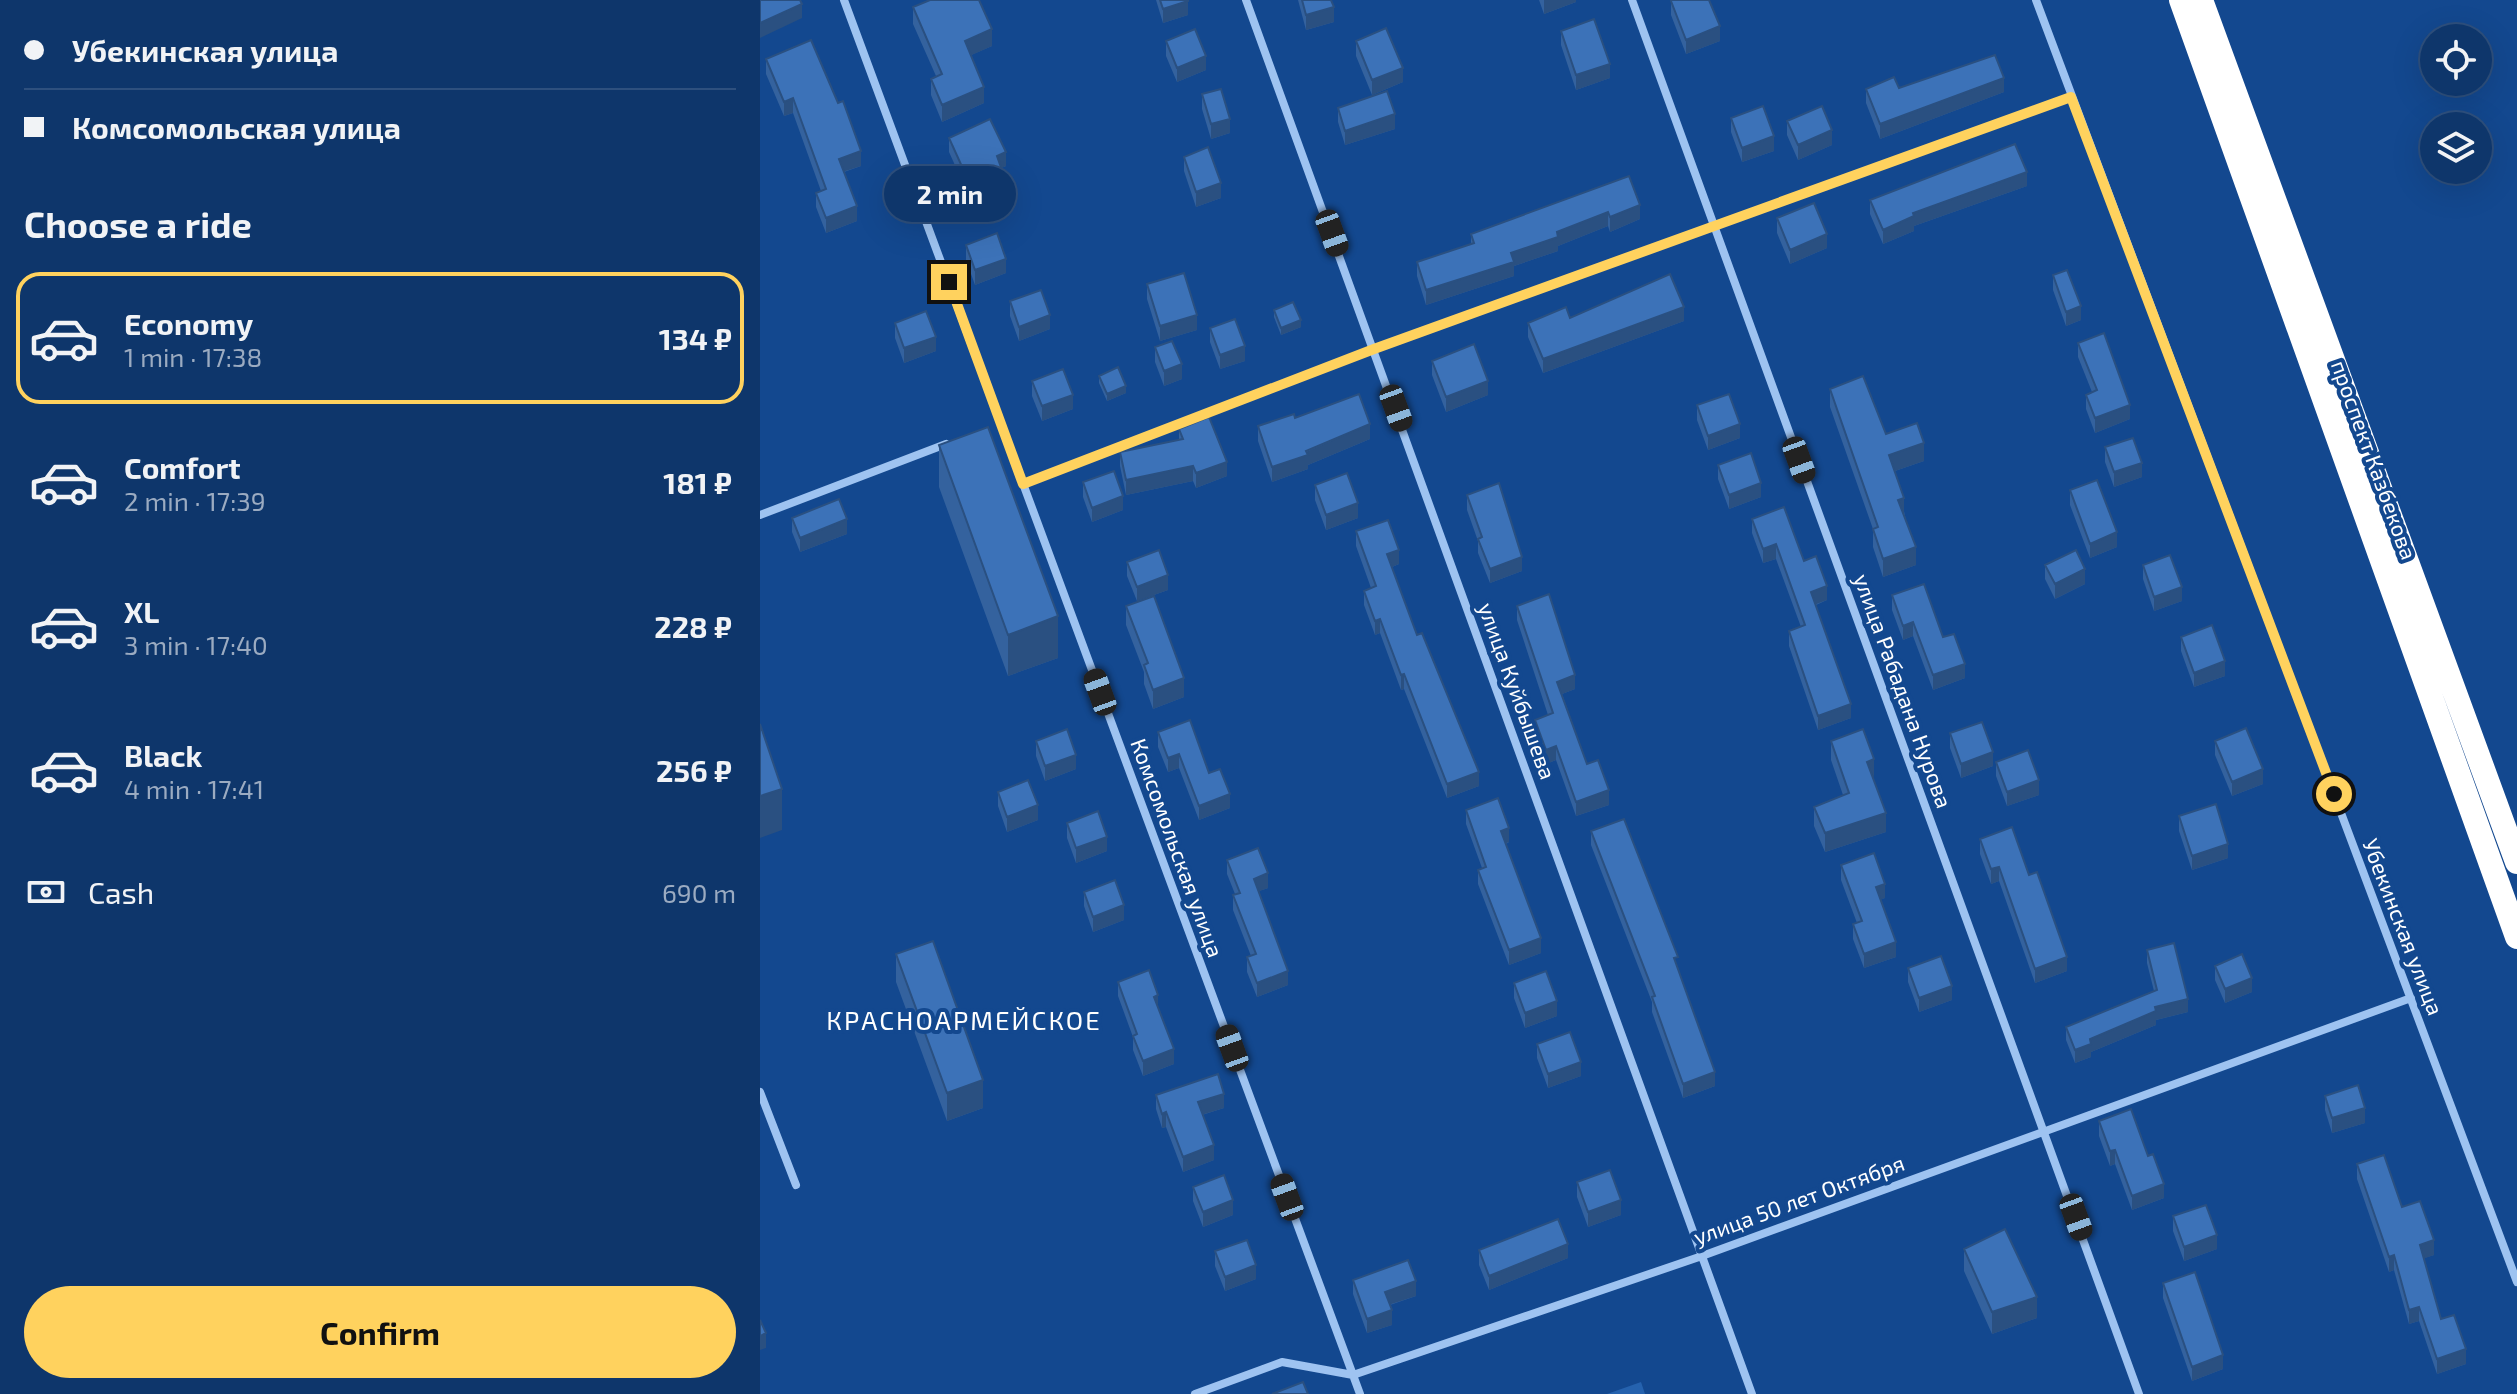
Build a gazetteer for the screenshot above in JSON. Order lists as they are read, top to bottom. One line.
{"streets":{"highway":["проспект Казбекова"],"street":["улица Куйбышева","улица Рабадана Нурова","Комсомольская улица","Убекинская улица","улица 50 лет Октября"]},"crossings":[["улица Куйбышева","улица 50 лет Октября"],["улица Рабадана Нурова","улица 50 лет Октября"],["Комсомольская улица","улица 50 лет Октября"],["Убекинская улица","улица 50 лет Октября"]],"districts":["КРАСНОАРМЕЙСКОЕ"],"page":{"banner":["Убекинская улица","Комсомольская улица"],"bubble":"2 min","heading":"Choose a ride","list":[{"name":"Economy","note":"1 min · 17:38","value":"134 ₽"},{"name":"Comfort","note":"2 min · 17:39","value":"181 ₽"},{"name":"XL","note":"3 min · 17:40","value":"228 ₽"},{"name":"Black","note":"4 min · 17:41","value":"256 ₽"}],"pay":["Cash","690 m"],"buttons":"Confirm"}}
